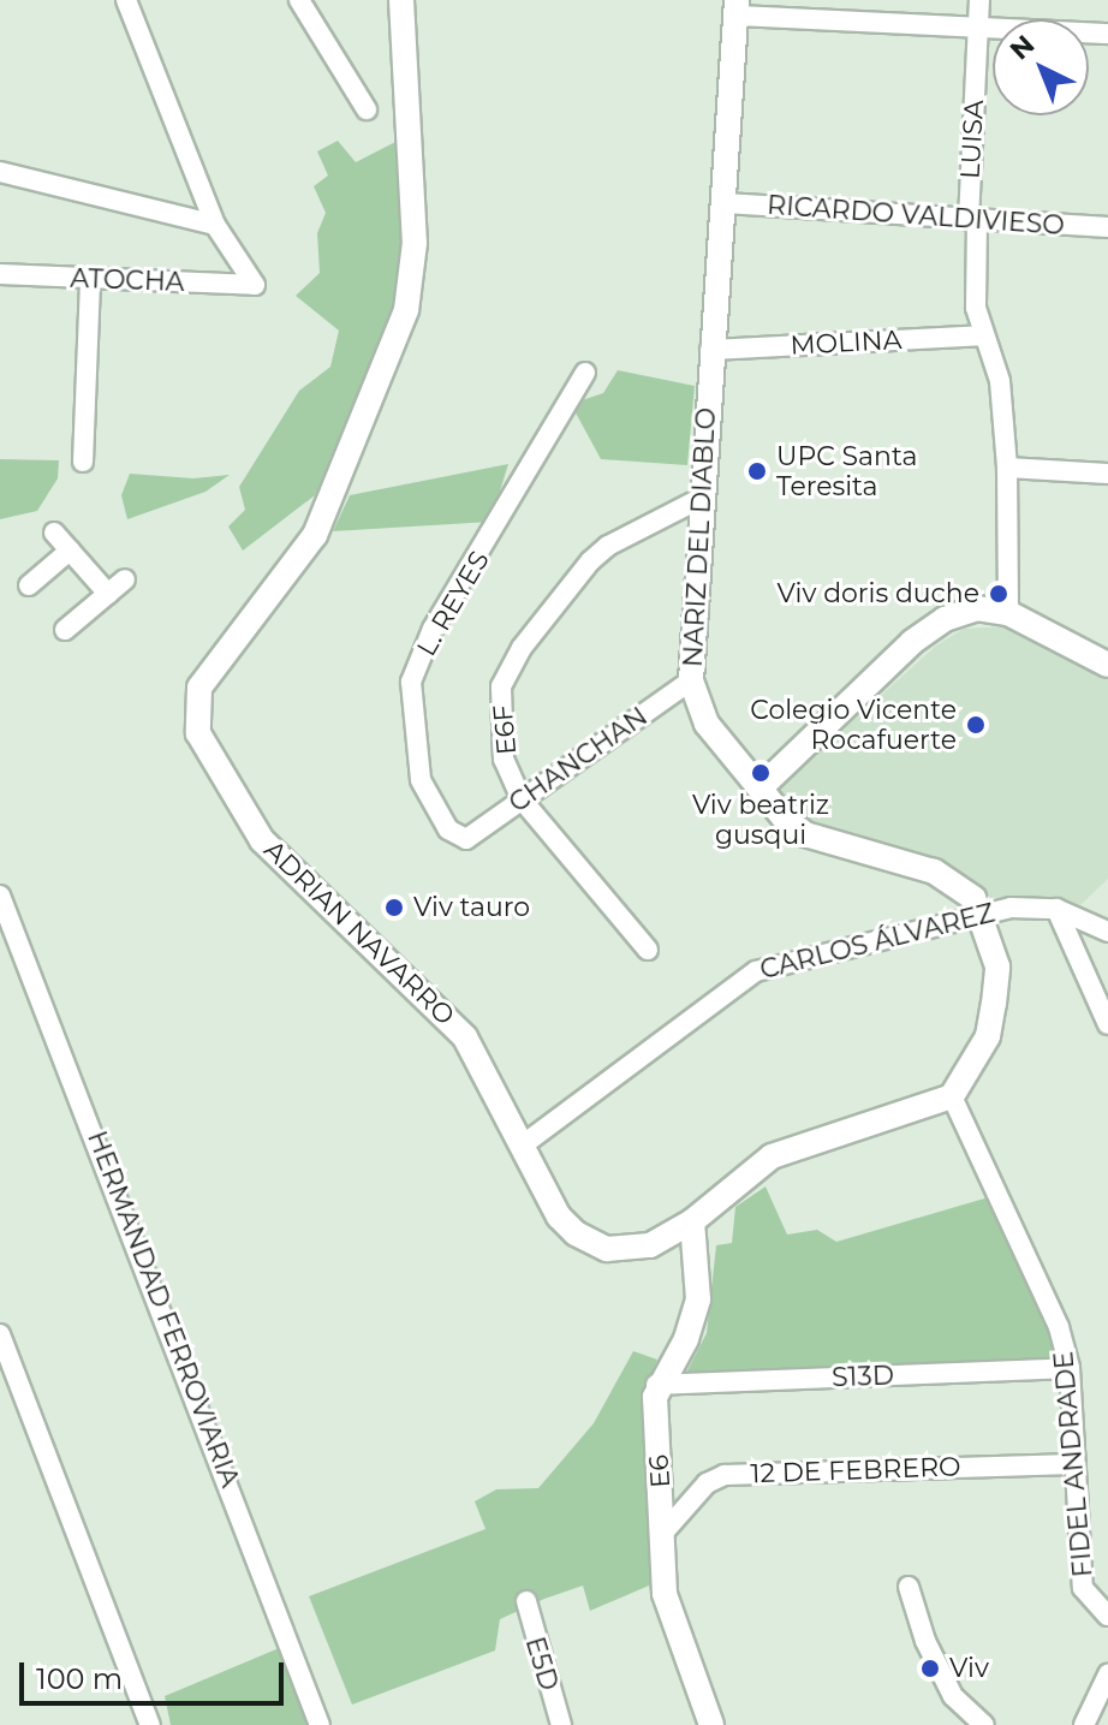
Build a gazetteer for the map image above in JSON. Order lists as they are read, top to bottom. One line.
{"streets":{"street":["LUISA","RICARDO VALDIVIESO","ATOCHA","MOLINA","NARIZ DEL DIABLO","L. REYES","E6F","CHANCHAN","ADRIAN NAVARRO","CARLOS ÁLVAREZ","HERMANDAD FERROVIARIA","S13D","FIDEL ANDRADE","12 DE FEBRERO","E6","E5D"]},"crossings":[["LUISA","RICARDO VALDIVIESO"],["LUISA","MOLINA"],["RICARDO VALDIVIESO","NARIZ DEL DIABLO"],["MOLINA","NARIZ DEL DIABLO"],["NARIZ DEL DIABLO","E6F"],["NARIZ DEL DIABLO","CHANCHAN"],["NARIZ DEL DIABLO","CARLOS ÁLVAREZ"],["L. REYES","CHANCHAN"],["E6F","CHANCHAN"],["ADRIAN NAVARRO","CARLOS ÁLVAREZ"],["ADRIAN NAVARRO","FIDEL ANDRADE"],["S13D","FIDEL ANDRADE"],["S13D","E6"],["FIDEL ANDRADE","12 DE FEBRERO"],["12 DE FEBRERO","E6"]],"places":["UPC Santa Teresita","Viv doris duche","Colegio Vicente Rocafuerte","Viv beatriz gusqui","Viv tauro","Viv"],"scale_bar":"100 m","north":"top left"}
